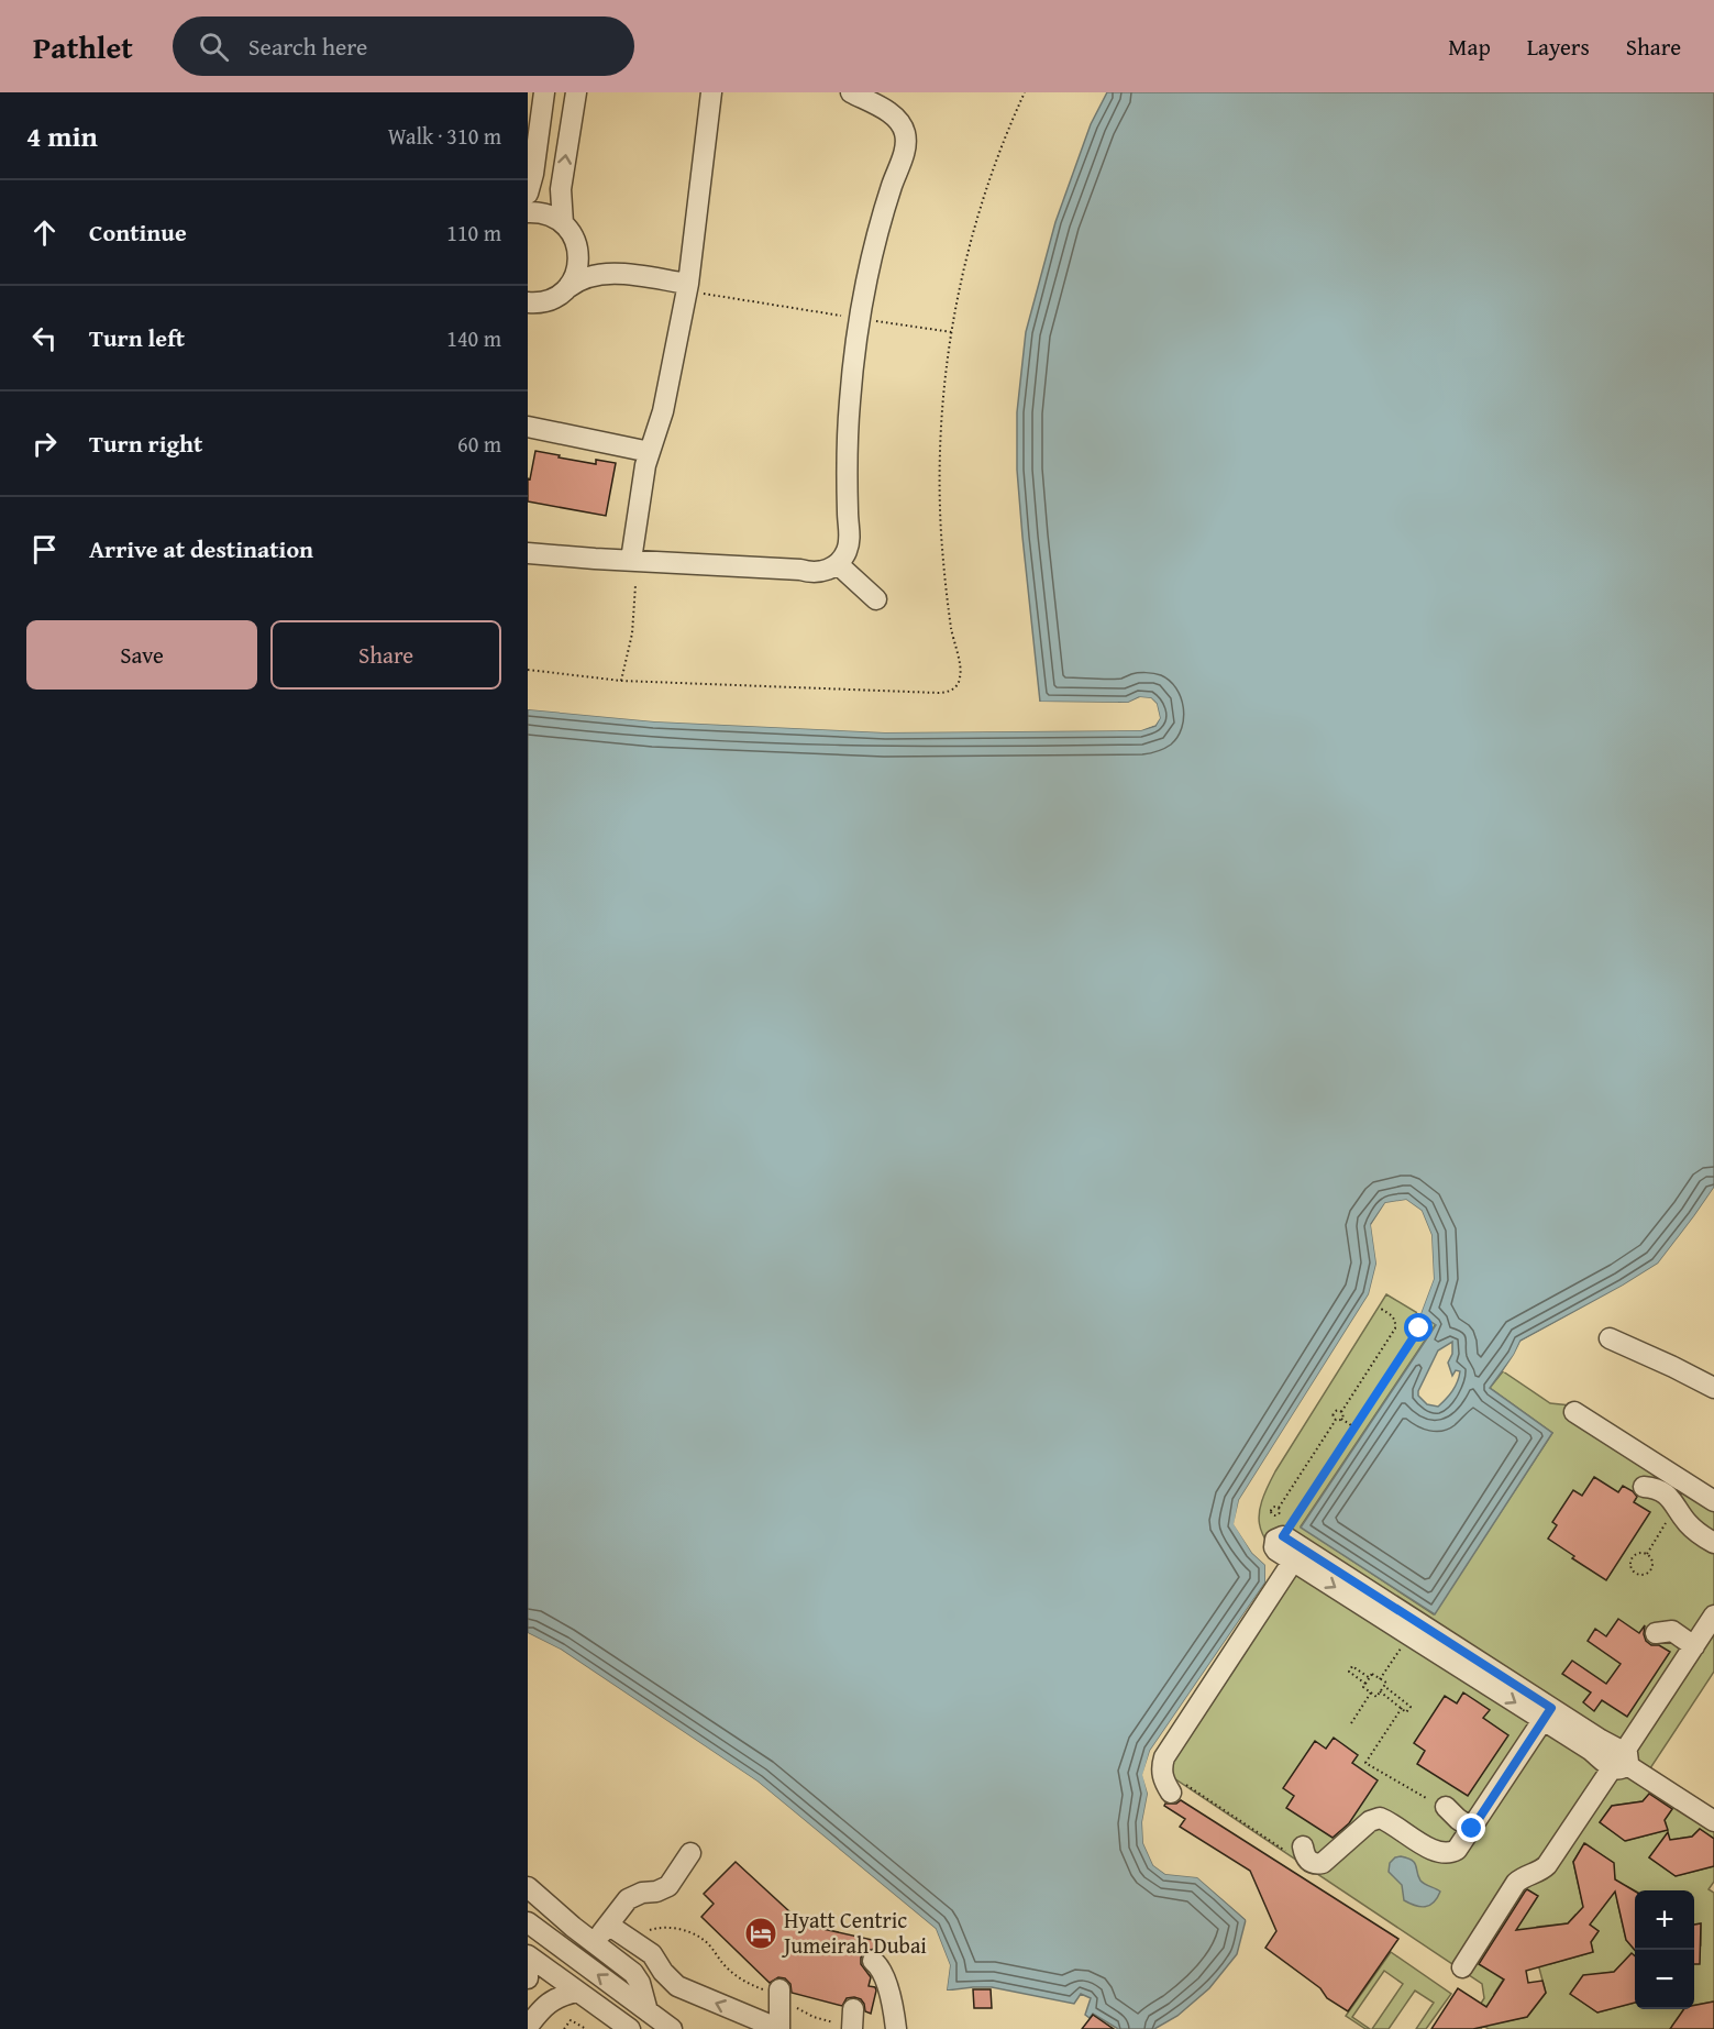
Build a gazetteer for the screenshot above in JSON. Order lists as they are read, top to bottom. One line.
{"places":{"hotel":["Hyatt Centric Jumeirah Dubai"]},"page":{"header":"Pathlet","search":"Search here","nav":["Map","Layers","Share"],"heading":["4 min","Walk · 310 m"],"list":[["Continue","110 m"],["Turn left","140 m"],["Turn right","60 m"],"Arrive at destination"],"buttons":["Save","Share"],"map_buttons":["+","−"]}}
